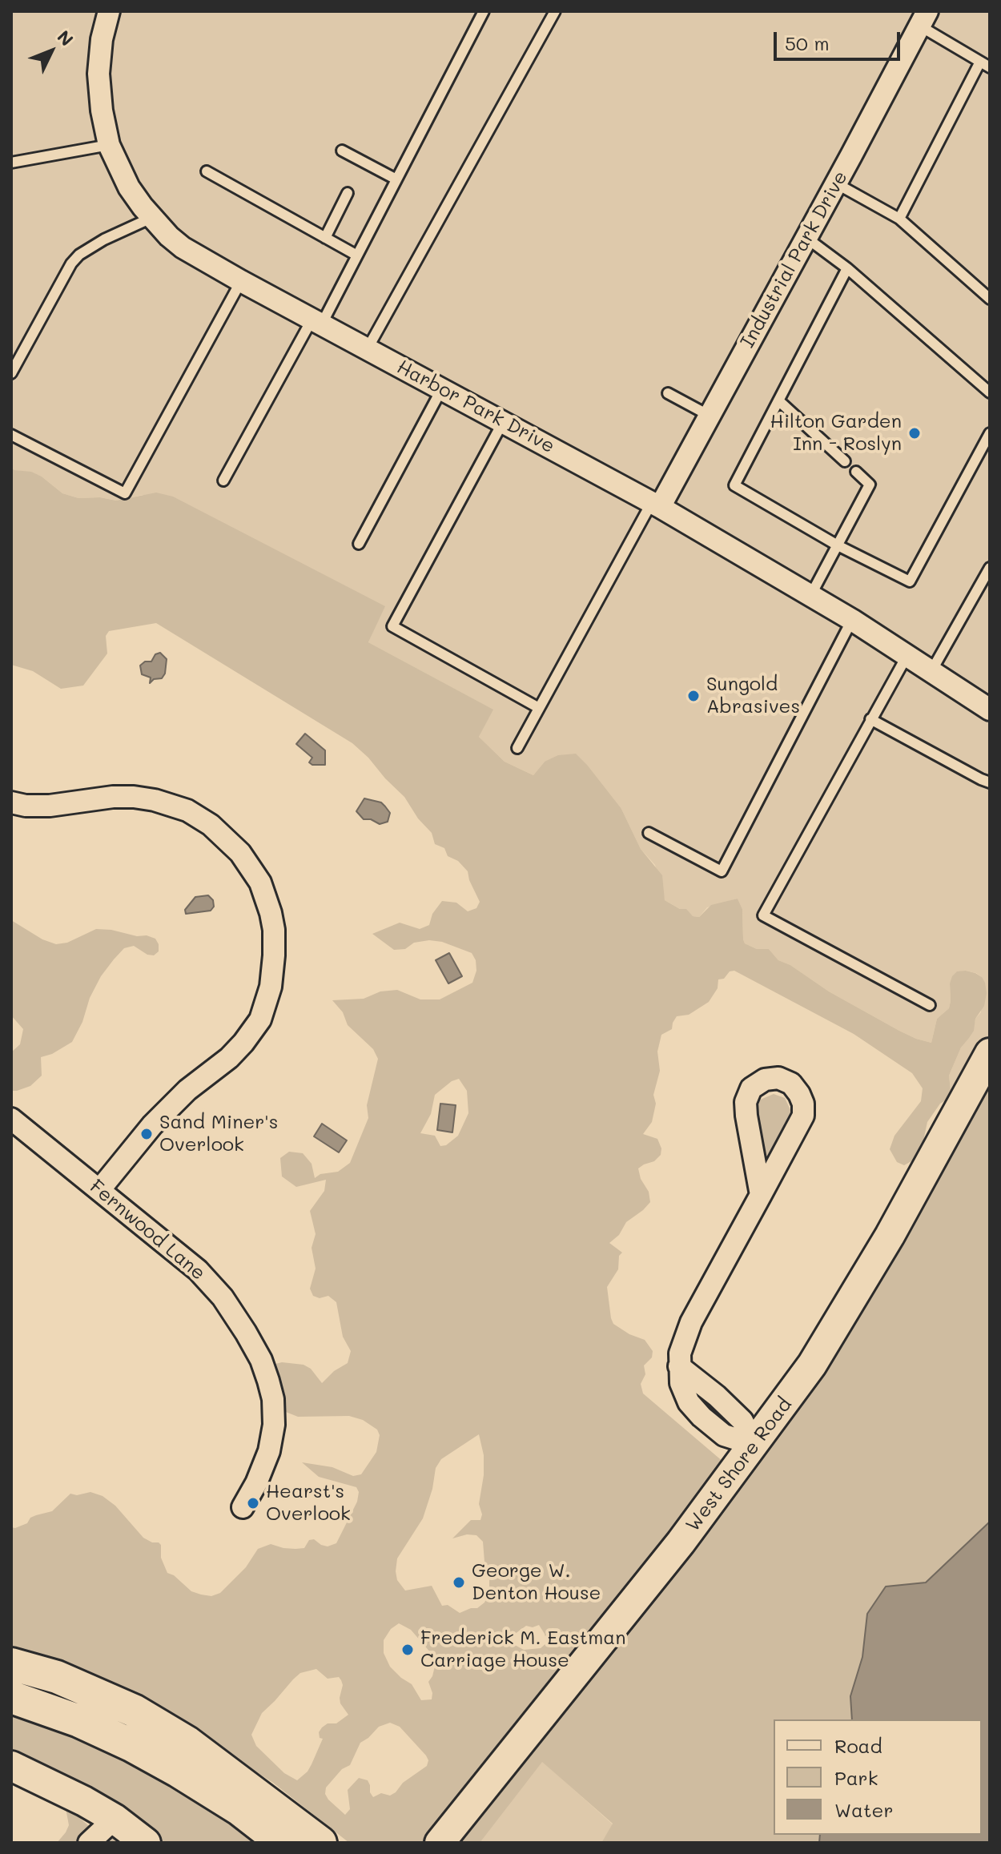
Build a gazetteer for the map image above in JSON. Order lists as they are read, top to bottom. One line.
{"streets":{"main road":["West Shore Road"],"street":["Industrial Park Drive","Harbor Park Drive","Fernwood Lane"]},"crossings":[["Industrial Park Drive","Harbor Park Drive"]],"places":["Hilton Garden Inn - Roslyn","Sungold Abrasives","Sand Miner's Overlook","Hearst's Overlook","George W. Denton House","Frederick M. Eastman Carriage House"],"legend":["Road","Park","Water"],"scale_bar":"50 m","north":"top right"}
